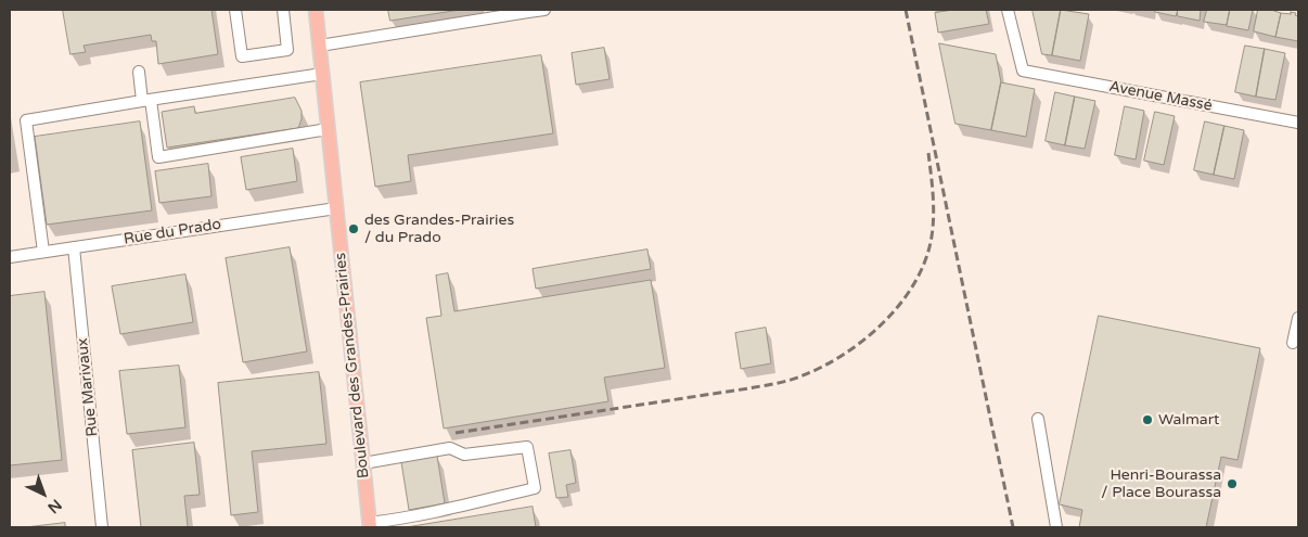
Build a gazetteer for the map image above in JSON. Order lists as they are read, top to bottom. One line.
{"streets":{"main road":["Boulevard des Grandes-Prairies"],"street":["Avenue Massé","Rue du Prado","Rue Marivaux"]},"crossings":[["Rue du Prado","Boulevard des Grandes-Prairies"],["Rue du Prado","Rue Marivaux"]],"places":["des Grandes-Prairies / du Prado","Walmart","Henri-Bourassa / Place Bourassa"],"north":"bottom right"}
